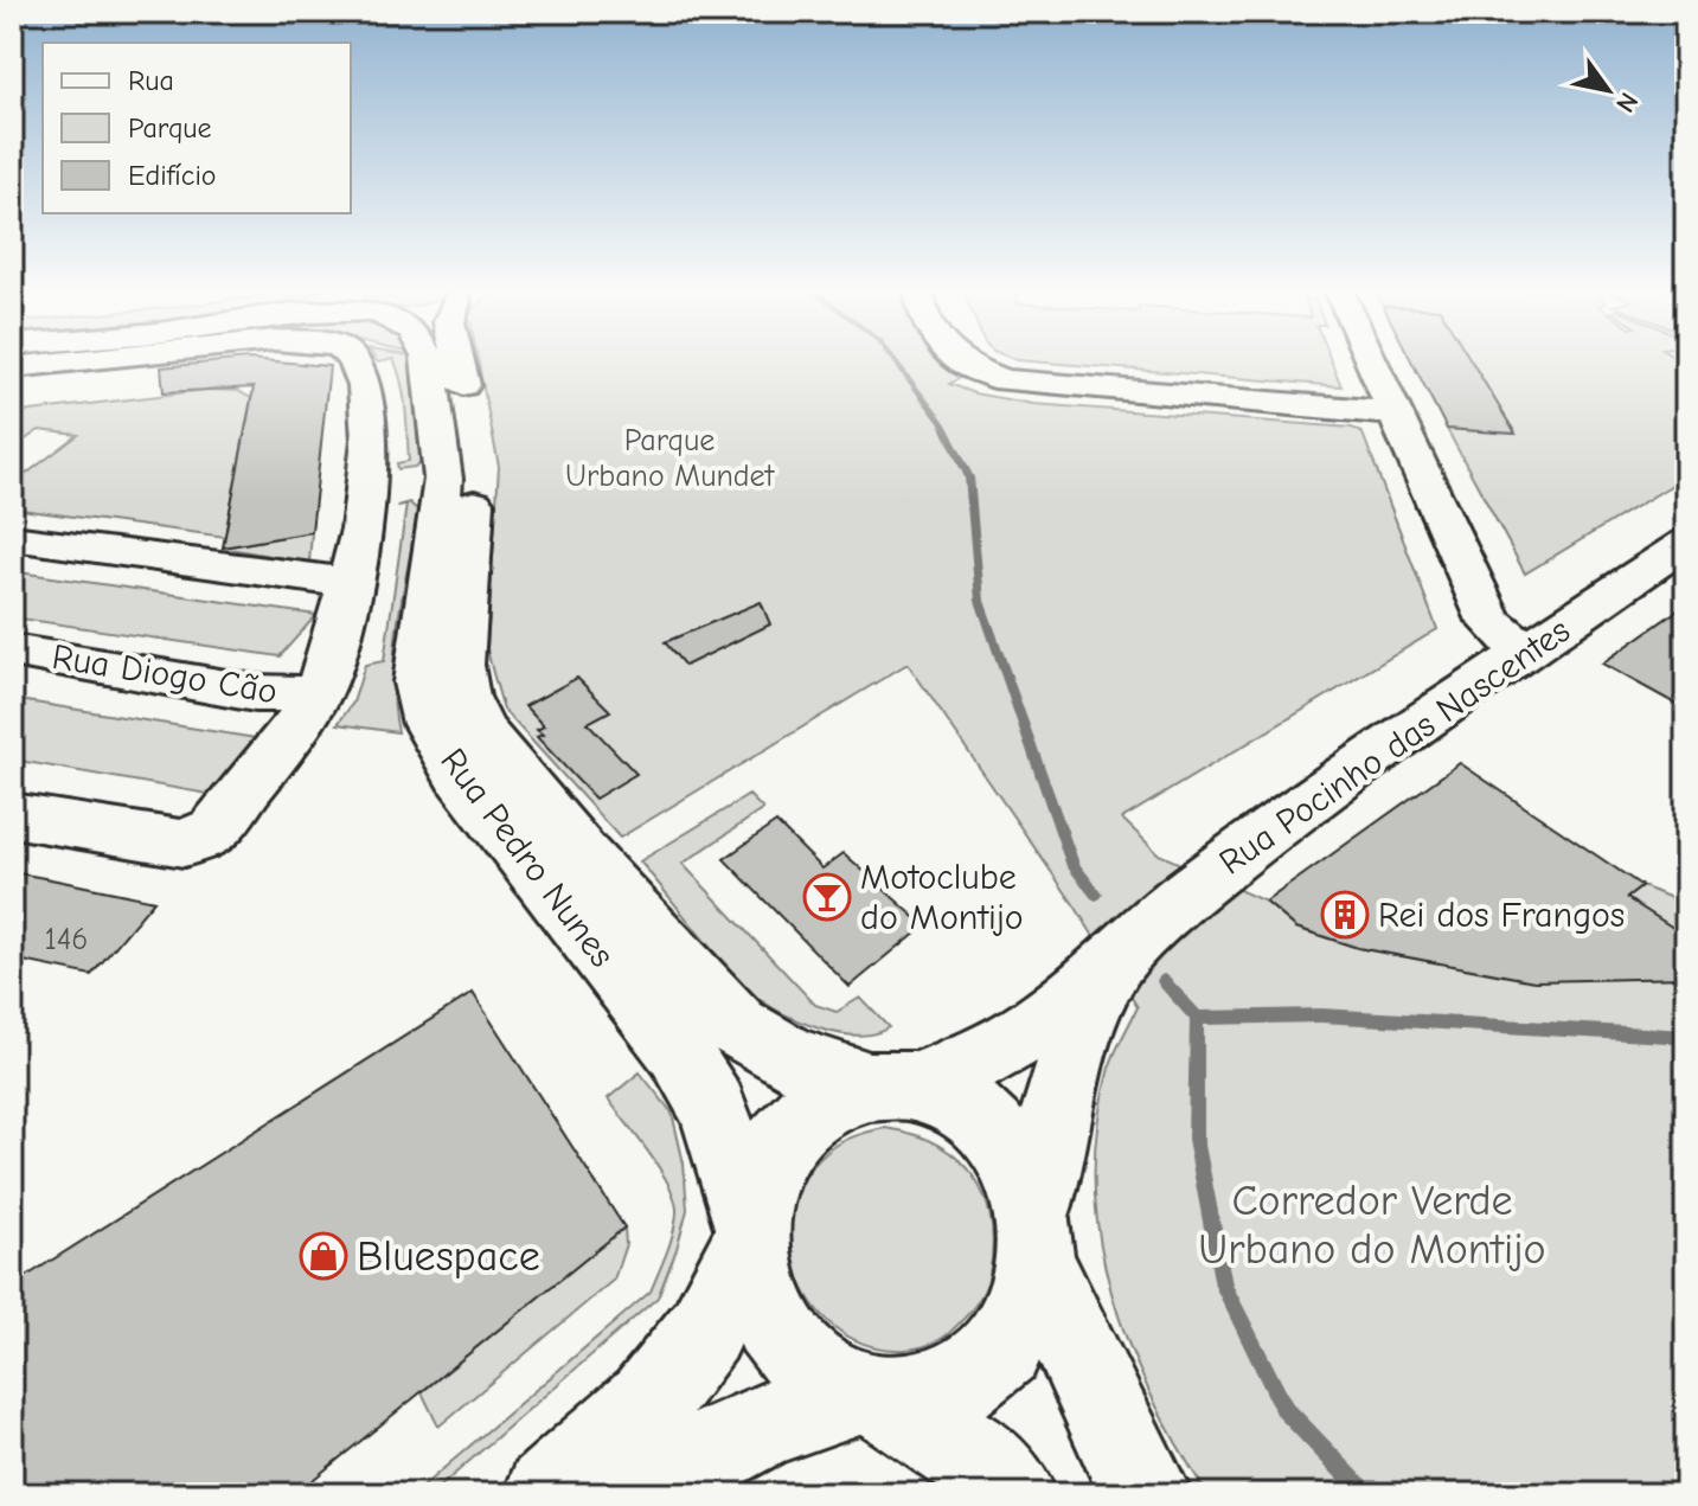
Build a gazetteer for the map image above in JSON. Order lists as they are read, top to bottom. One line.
{"streets":{"street":["Rua Diogo Cão","Rua Pocinho das Nascentes","Rua Pedro Nunes"]},"crossings":[["Rua Pocinho das Nascentes","Rua Pedro Nunes"]],"parks":["Parque Urbano Mundet","Corredor Verde Urbano do Montijo"],"places":{"bar":["Motoclube do Montijo"],"building":["Rei dos Frangos"],"shop":["Bluespace"]},"house_numbers":["146"],"legend":["Rua","Parque","Edifício"],"north":"bottom right"}
